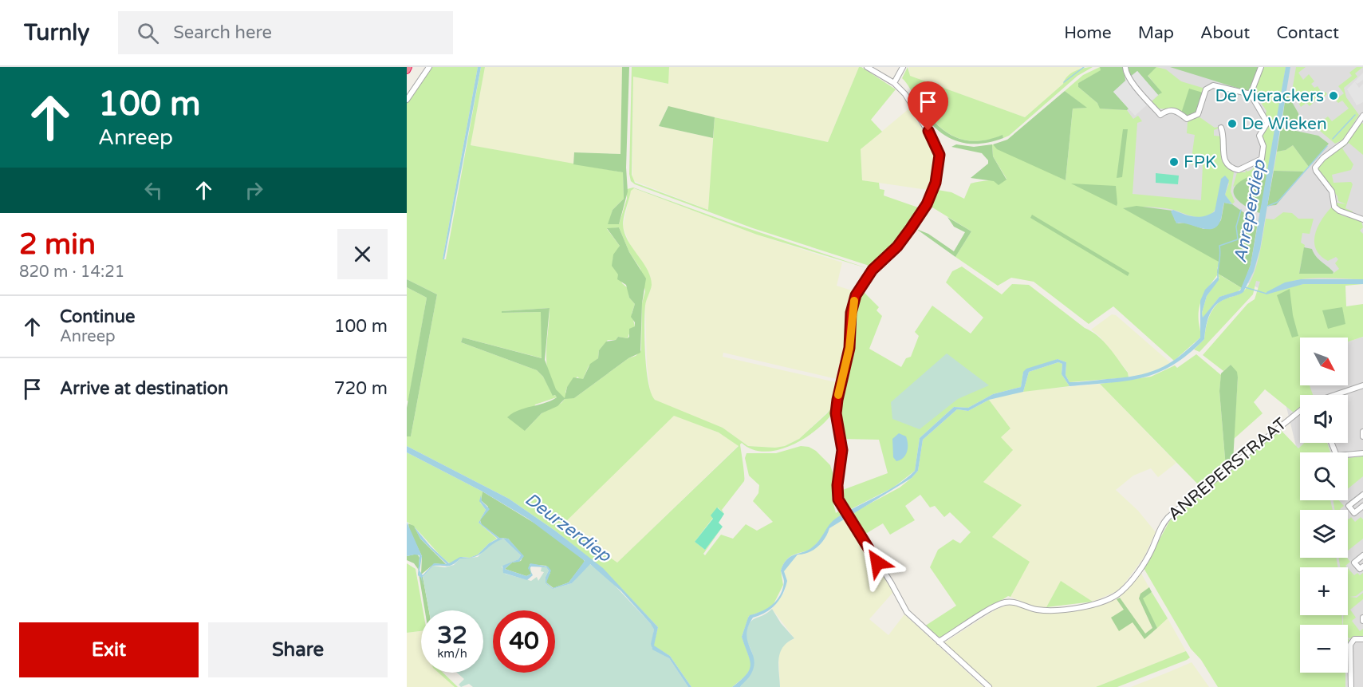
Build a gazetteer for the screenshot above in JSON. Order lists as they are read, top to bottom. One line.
{"streets":{"street":["ANREPERSTRAAT"]},"water":["Anreperdiep","Deurzerdiep"],"places":["De Vierackers","De Wieken","FPK"],"north":"bottom right","page":{"header":"Turnly","search":"Search here","nav":["Home","Map","About","Contact"],"turn":["100 m","Anreep"],"heading":["2 min","820 m · 14:21"],"list":[{"name":"Continue","note":"Anreep","value":"100 m"},{"name":"Arrive at destination","value":"720 m"}],"map_buttons":["+","−"],"speed":"32 km/h","limit":"40","buttons":["Exit","Share"]}}
